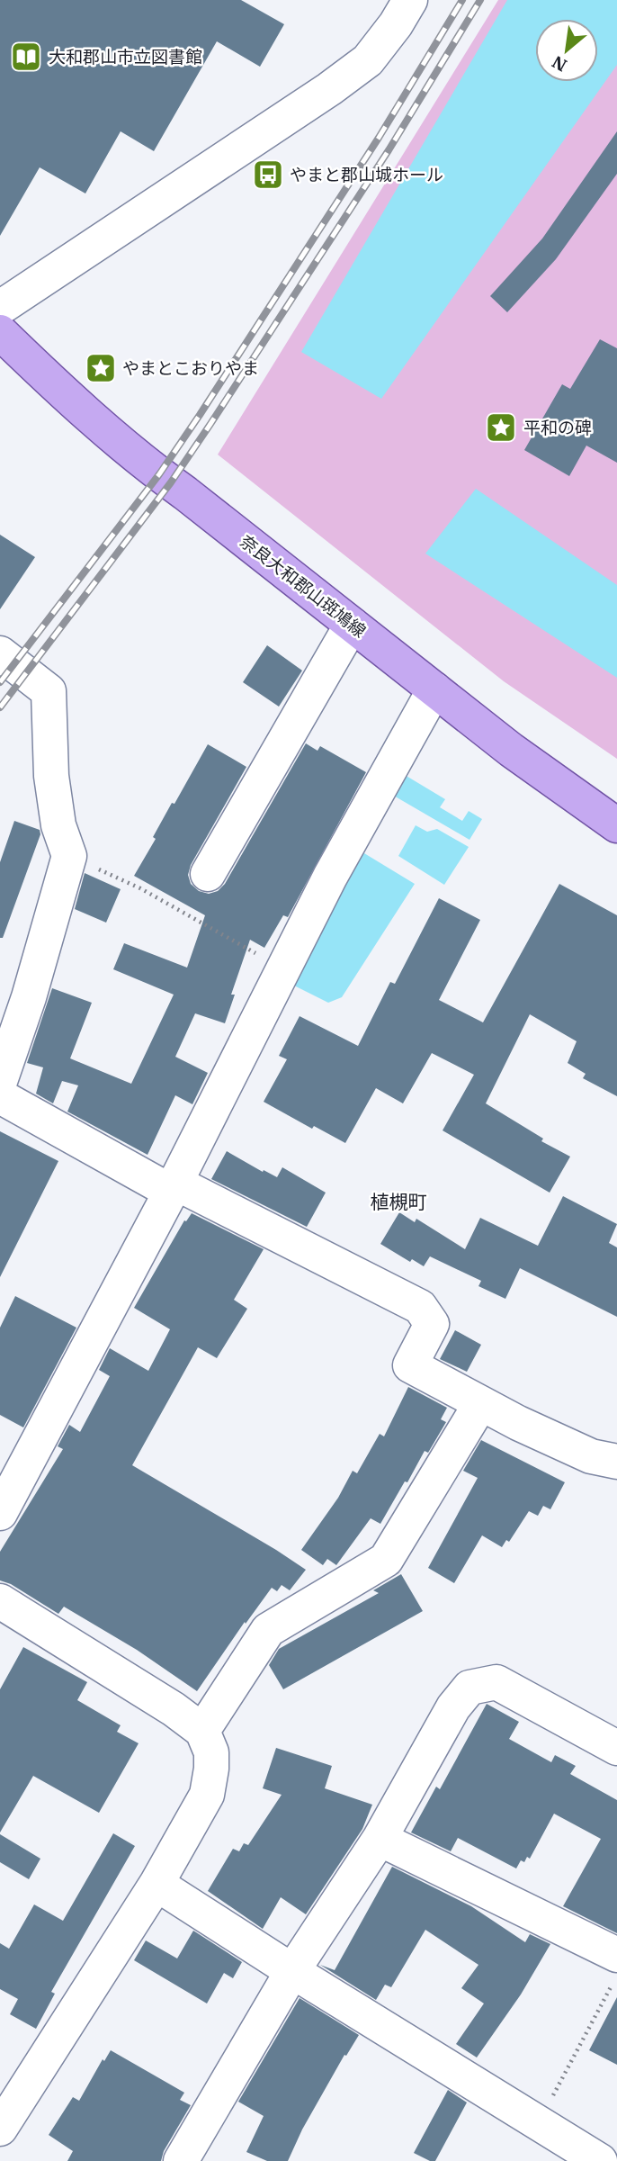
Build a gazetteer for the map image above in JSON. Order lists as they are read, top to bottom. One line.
{"streets":{"main road":["奈良大和郡山斑鳩線"]},"districts":["植槻町"],"places":{"library":["大和郡山市立図書館"],"bus stop":["やまと郡山城ホール"],"place":["やまとこおりやま","平和の碑"]},"north":"bottom left"}
